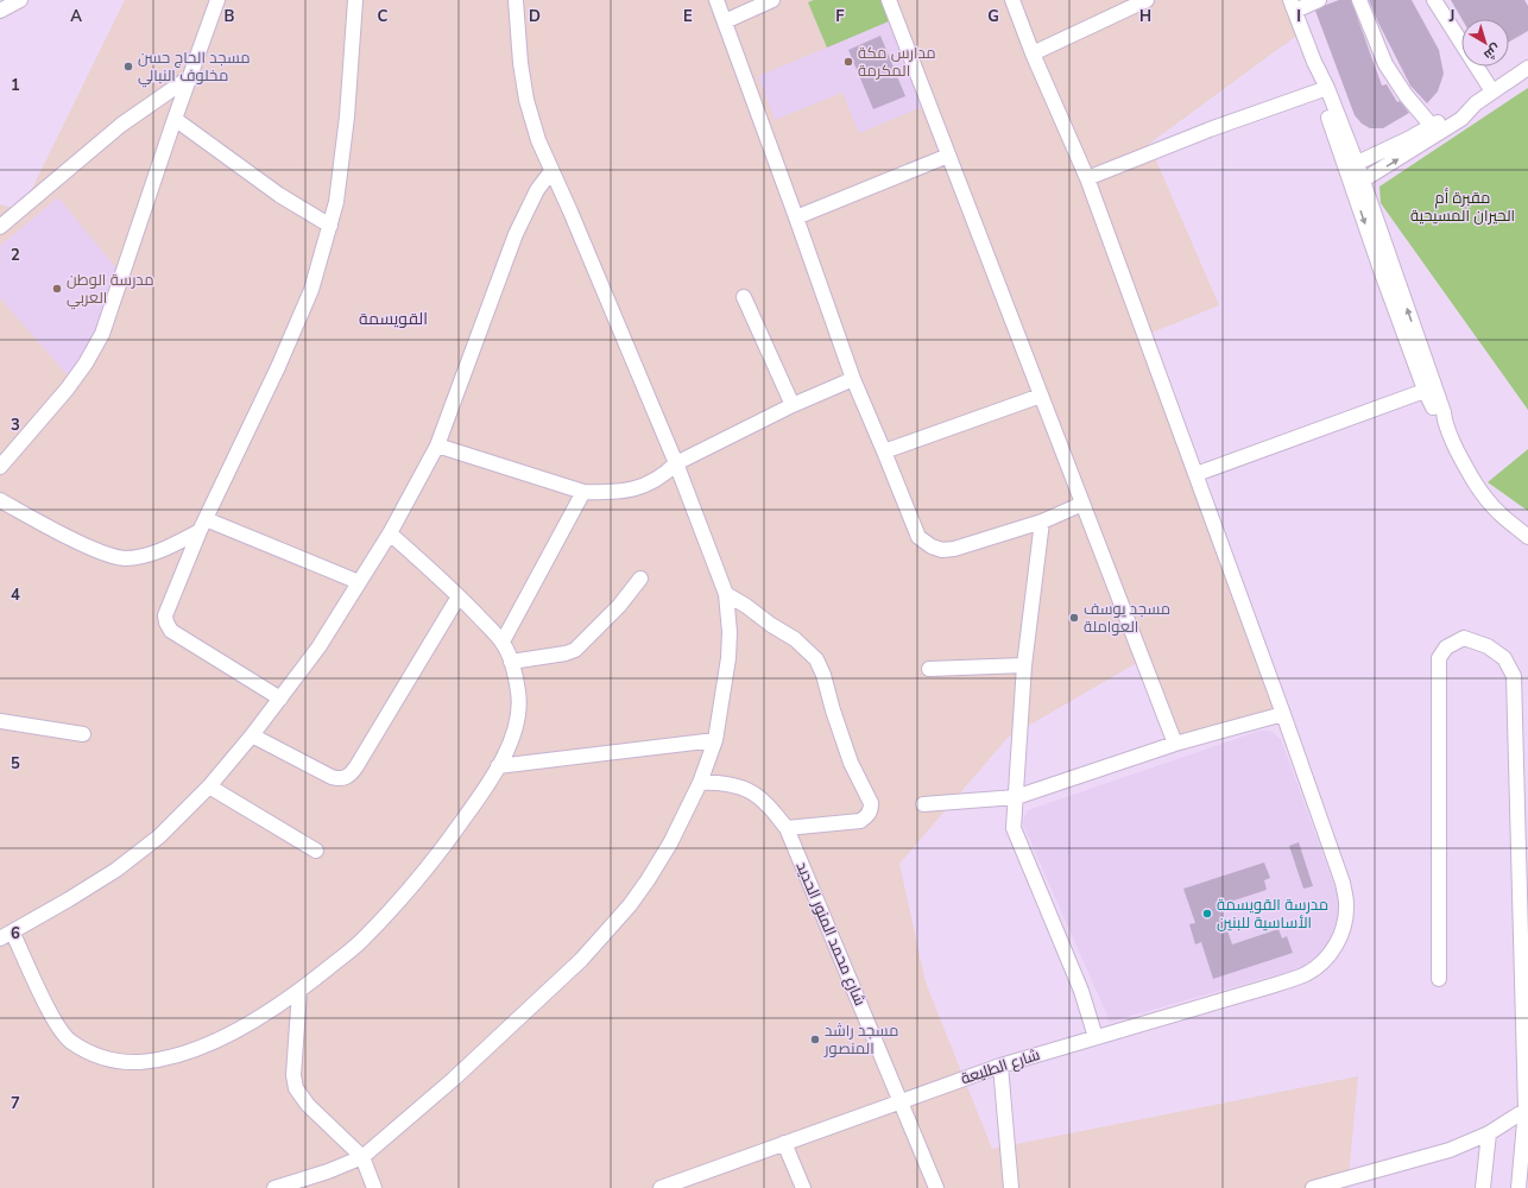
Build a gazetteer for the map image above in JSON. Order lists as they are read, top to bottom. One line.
{"streets":{"street":["شارع محمد المنور الحديد","شارع الطليعة"]},"crossings":[["شارع محمد المنور الحديد","شارع الطليعة"]],"districts":["القويسمة"],"parks":["مقبرة أم الحيران المسيحية"],"places":["مدارس مكة المكرمة","مسجد الحاج حسن مخلوف النبالي","مدرسة الوطن العربي","مسجد يوسف العواملة","مدرسة القويسمة الأساسية للبنين","مسجد راشد المنصور"],"north":"bottom right","grid":{"columns":["A","B","C","D","E","F","G","H","I","J"],"rows":["1","2","3","4","5","6","7"]}}
